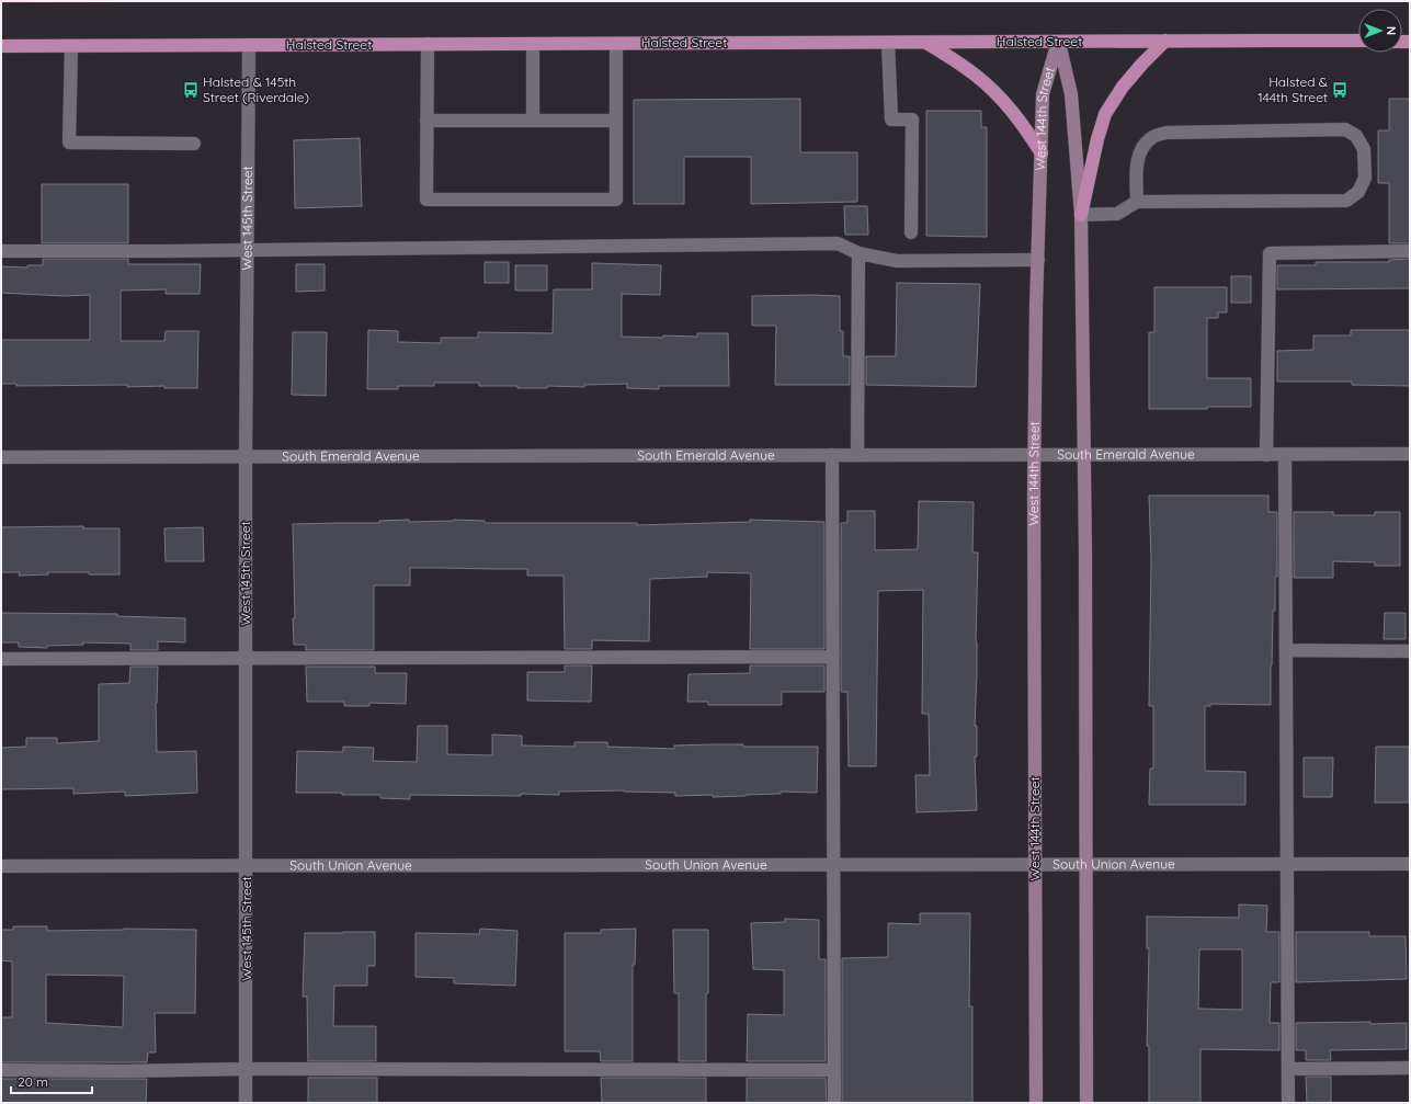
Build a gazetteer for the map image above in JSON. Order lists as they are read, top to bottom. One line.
{"streets":{"main road":["Halsted Street"],"street":["West 144th Street","West 145th Street","South Emerald Avenue","South Union Avenue"]},"crossings":[["Halsted Street","West 144th Street"],["Halsted Street","West 145th Street"],["West 144th Street","South Emerald Avenue"],["West 144th Street","South Union Avenue"],["West 145th Street","South Emerald Avenue"],["West 145th Street","South Union Avenue"]],"places":{"bus stop":["Halsted & 145th Street (Riverdale)","Halsted & 144th Street"]},"scale_bar":"20 m","north":"right"}
